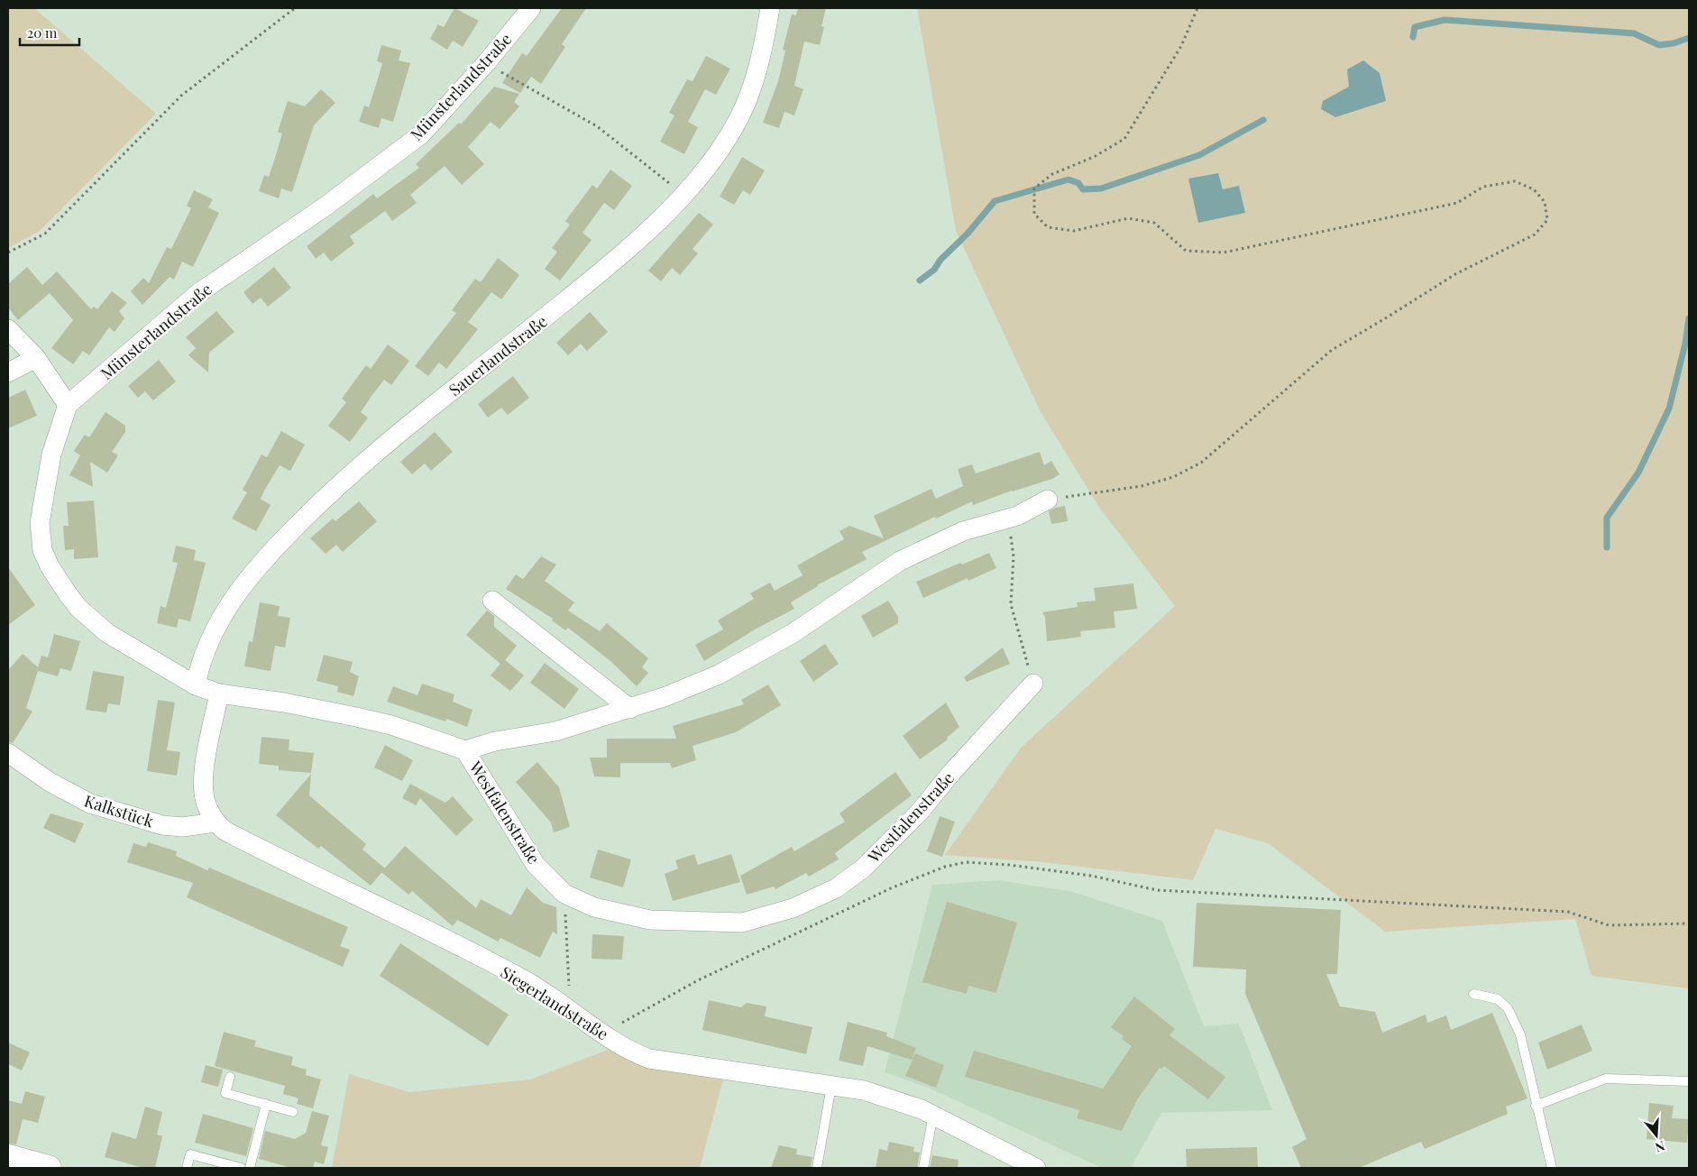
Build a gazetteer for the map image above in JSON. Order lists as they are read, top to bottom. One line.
{"streets":{"street":["Münsterlandstraße","Sauerlandstraße","Kalkstück","Westfalenstraße","Siegerlandstraße"]},"crossings":[["Kalkstück","Siegerlandstraße"]],"scale_bar":"20 m","north":"bottom"}
